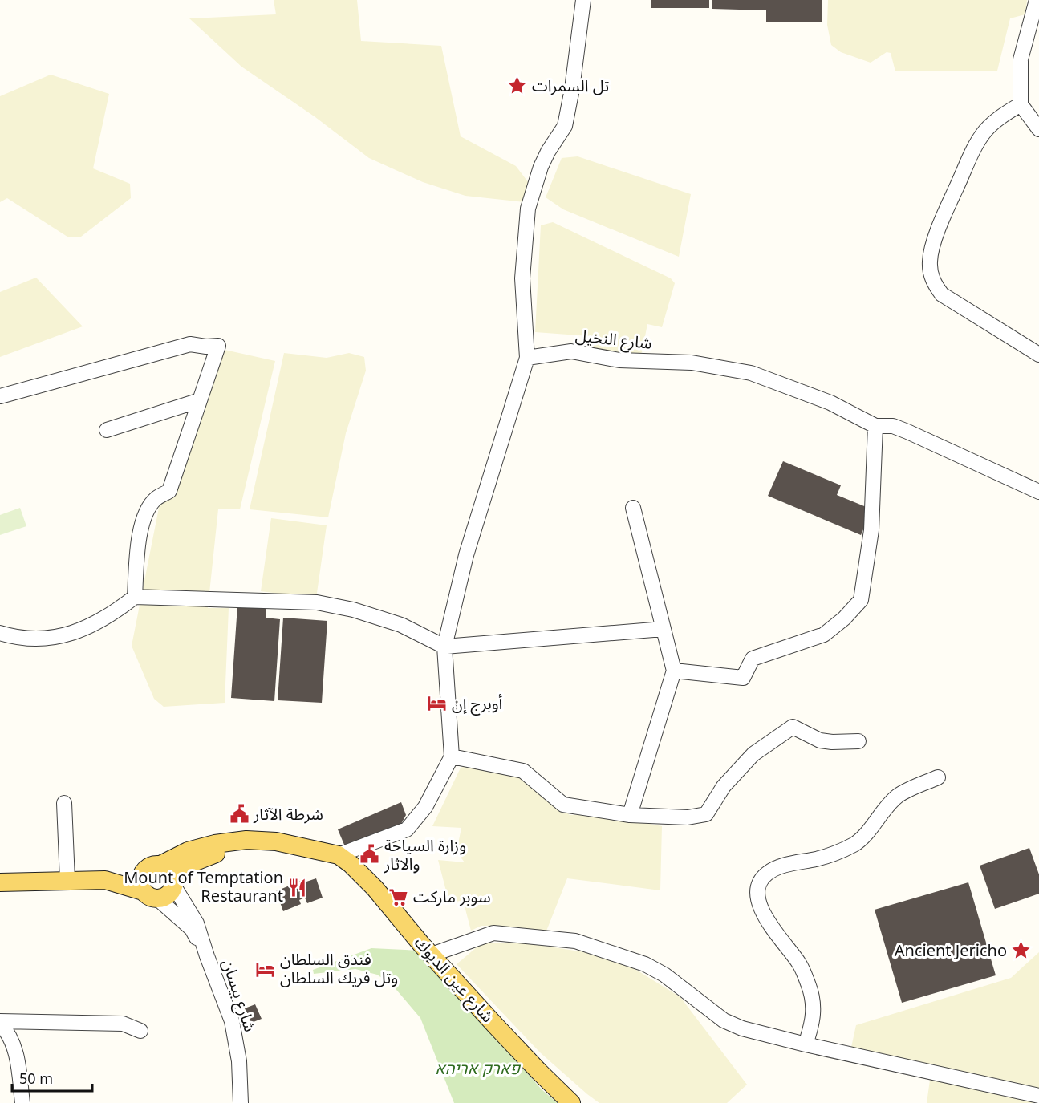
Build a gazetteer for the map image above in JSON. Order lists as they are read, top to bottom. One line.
{"streets":{"main road":["شارع عين الديوك"],"street":["شارع النخيل","شارع بيسان"]},"parks":["פארק אריהא"],"places":{"place":["تل السمرات","Ancient Jericho"],"hotel":["أوبرج إن","فندق السلطان وتل فريك السلطان"],"public building":["شرطة الآثار","وزارة السياحة والاثار"],"restaurant":["Mount of Temptation Restaurant"],"supermarket":["سوبر ماركت"]},"scale_bar":"50 m"}
